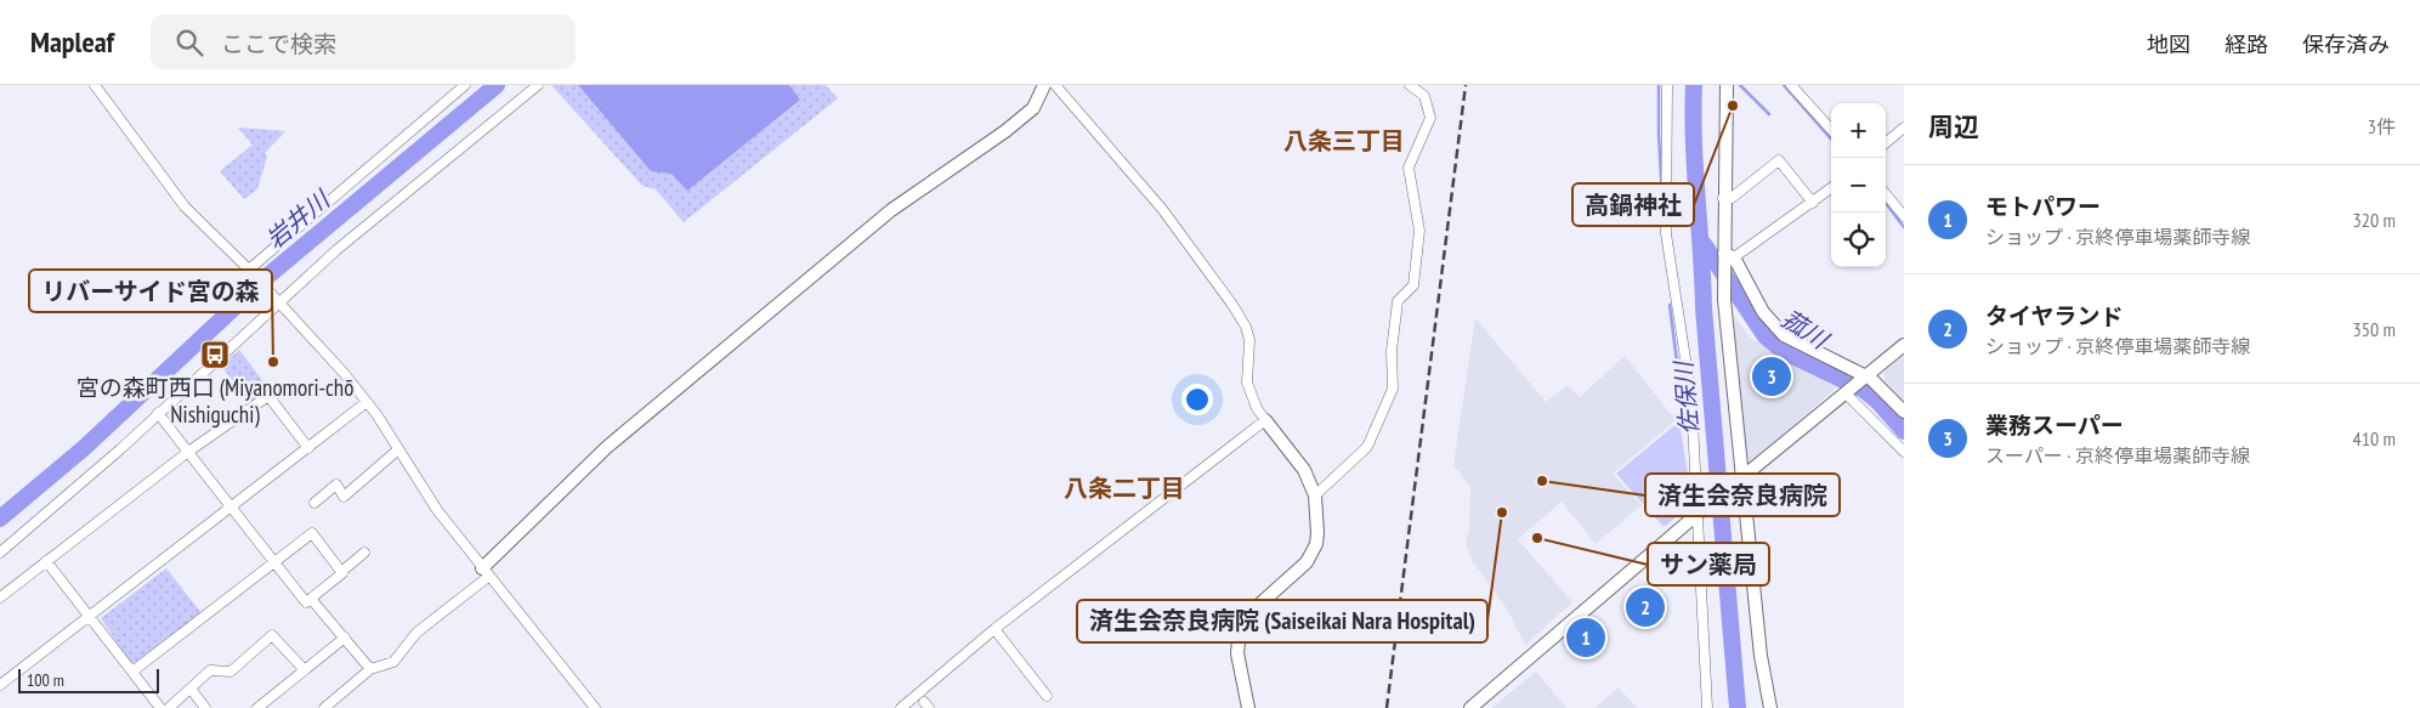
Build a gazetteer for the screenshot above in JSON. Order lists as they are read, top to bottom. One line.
{"districts":["八条三丁目","八条二丁目"],"water":["岩井川","菰川","佐保川"],"places":{"other":["高鍋神社","リバーサイド宮の森","済生会奈良病院","済生会奈良病院 (Saiseikai Nara Hospital)","サン薬局"],"bus stop":["宮の森町西口 (Miyanomori-chō Nishiguchi)"]},"scale_bar":"100 m","page":{"header":"Mapleaf","search":"ここで検索","nav":["地図","経路","保存済み"],"heading":["周辺","3件"],"map_buttons":["+","−"],"list":[{"mark":"1","name":"モトパワー","note":"ショップ · 京終停車場薬師寺線","value":"320 m"},{"mark":"2","name":"タイヤランド","note":"ショップ · 京終停車場薬師寺線","value":"350 m"},{"mark":"3","name":"業務スーパー","note":"スーパー · 京終停車場薬師寺線","value":"410 m"}],"pins":["3","2","1"],"scale":"100 m"}}
